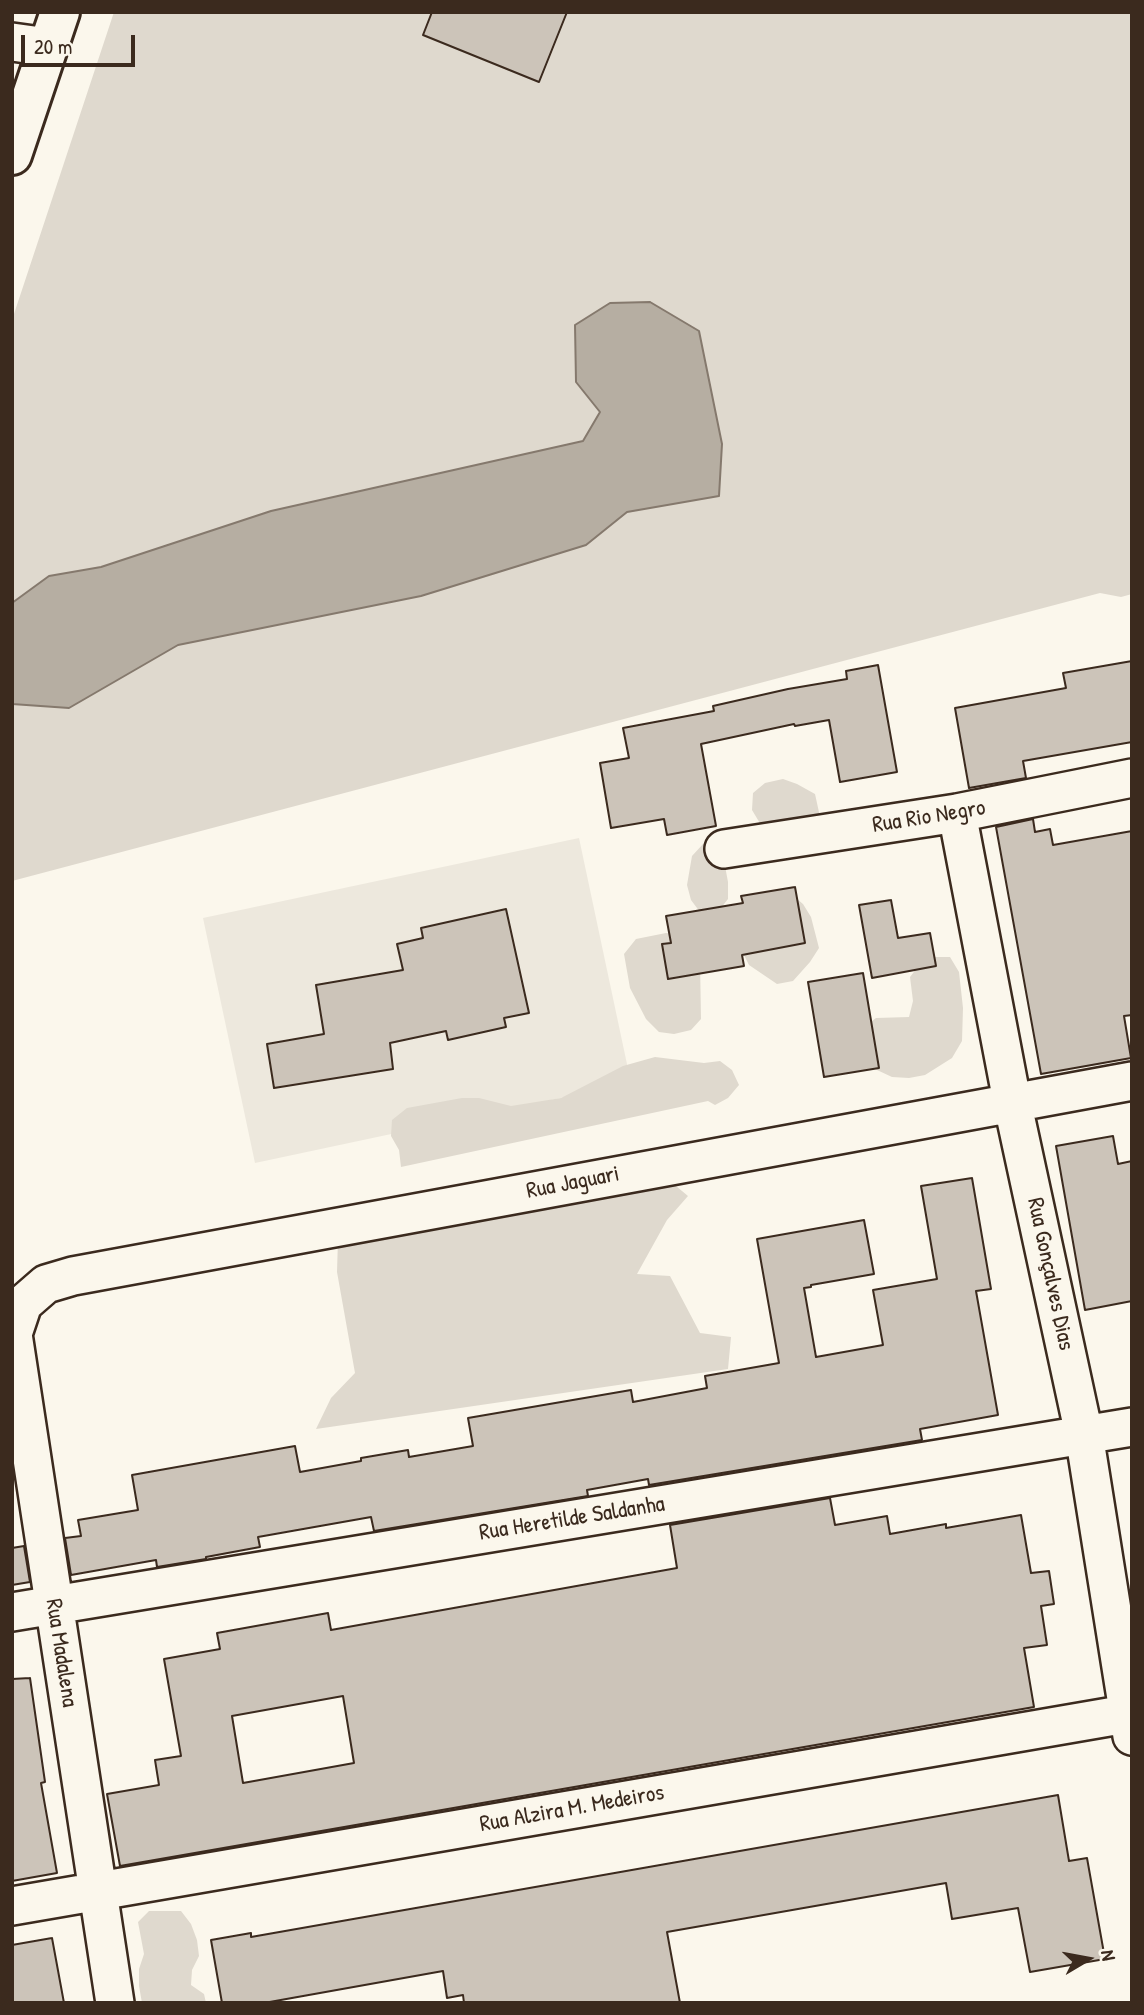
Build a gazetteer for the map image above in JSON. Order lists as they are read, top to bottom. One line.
{"streets":{"street":["Rua Rio Negro","Rua Jaguari","Rua Gonçalves Dias","Rua Heretilde Saldanha","Rua Madalena","Rua Alzira M. Medeiros"]},"crossings":[["Rua Rio Negro","Rua Gonçalves Dias"],["Rua Jaguari","Rua Gonçalves Dias"],["Rua Jaguari","Rua Madalena"],["Rua Gonçalves Dias","Rua Heretilde Saldanha"],["Rua Gonçalves Dias","Rua Alzira M. Medeiros"],["Rua Heretilde Saldanha","Rua Madalena"],["Rua Madalena","Rua Alzira M. Medeiros"]],"scale_bar":"20 m","north":"right"}
